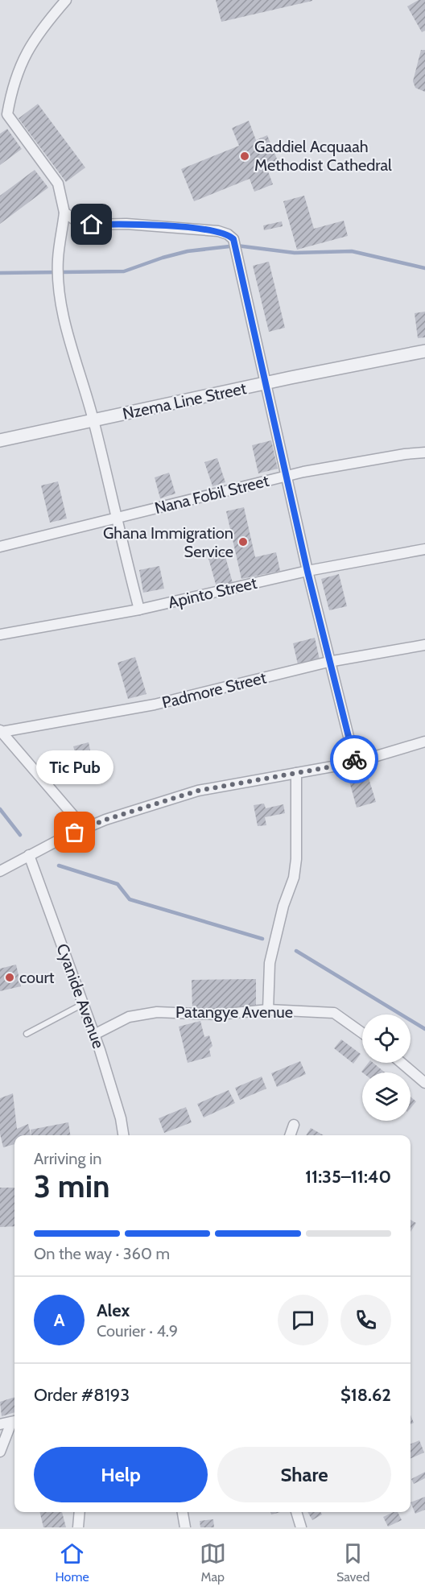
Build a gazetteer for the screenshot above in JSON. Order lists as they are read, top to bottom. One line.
{"streets":{"street":["Nzema Line Street","Nana Fobil Street","Apinto Street","Padmore Street","Cyanide Avenue","Patangye Avenue"]},"crossings":[["Cyanide Avenue","Patangye Avenue"]],"places":["Gaddiel Acquaah Methodist Cathedral","Ghana Immigration Service","Tic Pub","court"],"page":{"bubble":"Tic Pub","heading":["3 min","Arriving in","11:35–11:40"],"panel":["Alex","Courier · 4.9","Order #8193","$18.62"],"bar":"On the way · 360 m","round":"A","buttons":["Help","Share"],"tabs":["Home","Map","Saved"]}}
